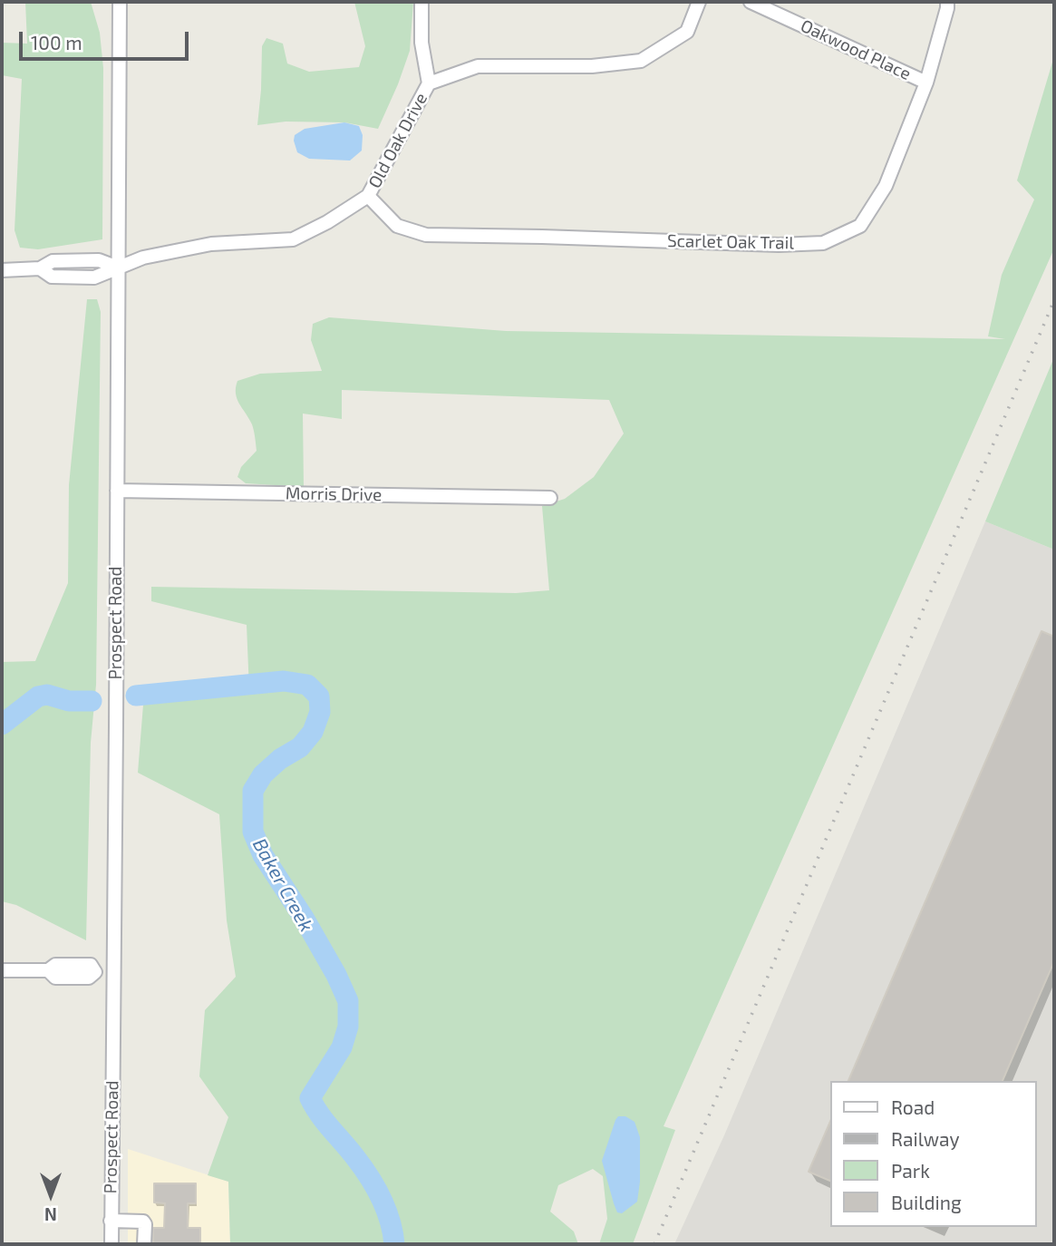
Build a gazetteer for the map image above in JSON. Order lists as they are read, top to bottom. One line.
{"streets":{"street":["Oakwood Place","Old Oak Drive","Scarlet Oak Trail","Morris Drive","Prospect Road"]},"crossings":[["Oakwood Place","Scarlet Oak Trail"],["Old Oak Drive","Scarlet Oak Trail"],["Old Oak Drive","Prospect Road"],["Morris Drive","Prospect Road"]],"water":["Baker Creek"],"legend":["Road","Railway","Park","Building"],"scale_bar":"100 m","north":"bottom"}
